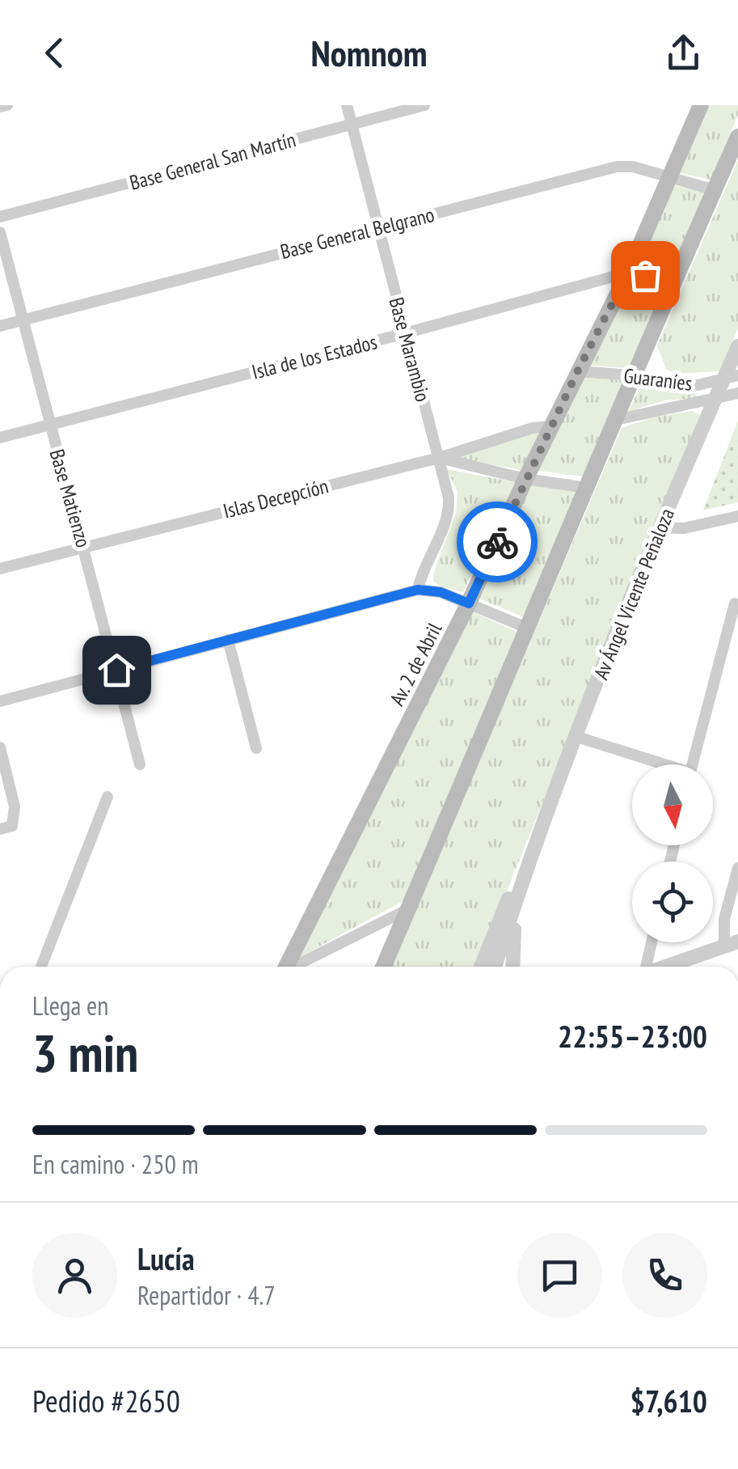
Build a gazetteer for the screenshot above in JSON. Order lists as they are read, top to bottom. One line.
{"streets":{"main road":["Av. 2 de Abril"],"street":["Base General San Martín","Base General Belgrano","Base Marambio","Isla de los Estados","Guaraníes","Base Matienzo","Islas Decepción","Av Ángel Vicente Peñaloza"]},"crossings":[["Base General San Martín","Base Marambio"],["Base General Belgrano","Base Marambio"],["Base General Belgrano","Base Matienzo"],["Base General Belgrano","Av. 2 de Abril"],["Base Marambio","Isla de los Estados"],["Base Marambio","Islas Decepción"],["Isla de los Estados","Base Matienzo"],["Isla de los Estados","Av. 2 de Abril"],["Guaraníes","Av Ángel Vicente Peñaloza"],["Guaraníes","Av. 2 de Abril"],["Base Matienzo","Islas Decepción"],["Islas Decepción","Av. 2 de Abril"]],"north":"bottom","page":{"header":"Nomnom","heading":["3 min","Llega en","22:55–23:00"],"panel":["Lucía","Repartidor · 4.7","Pedido #2650","$7,610"],"bar":"En camino · 250 m"}}
